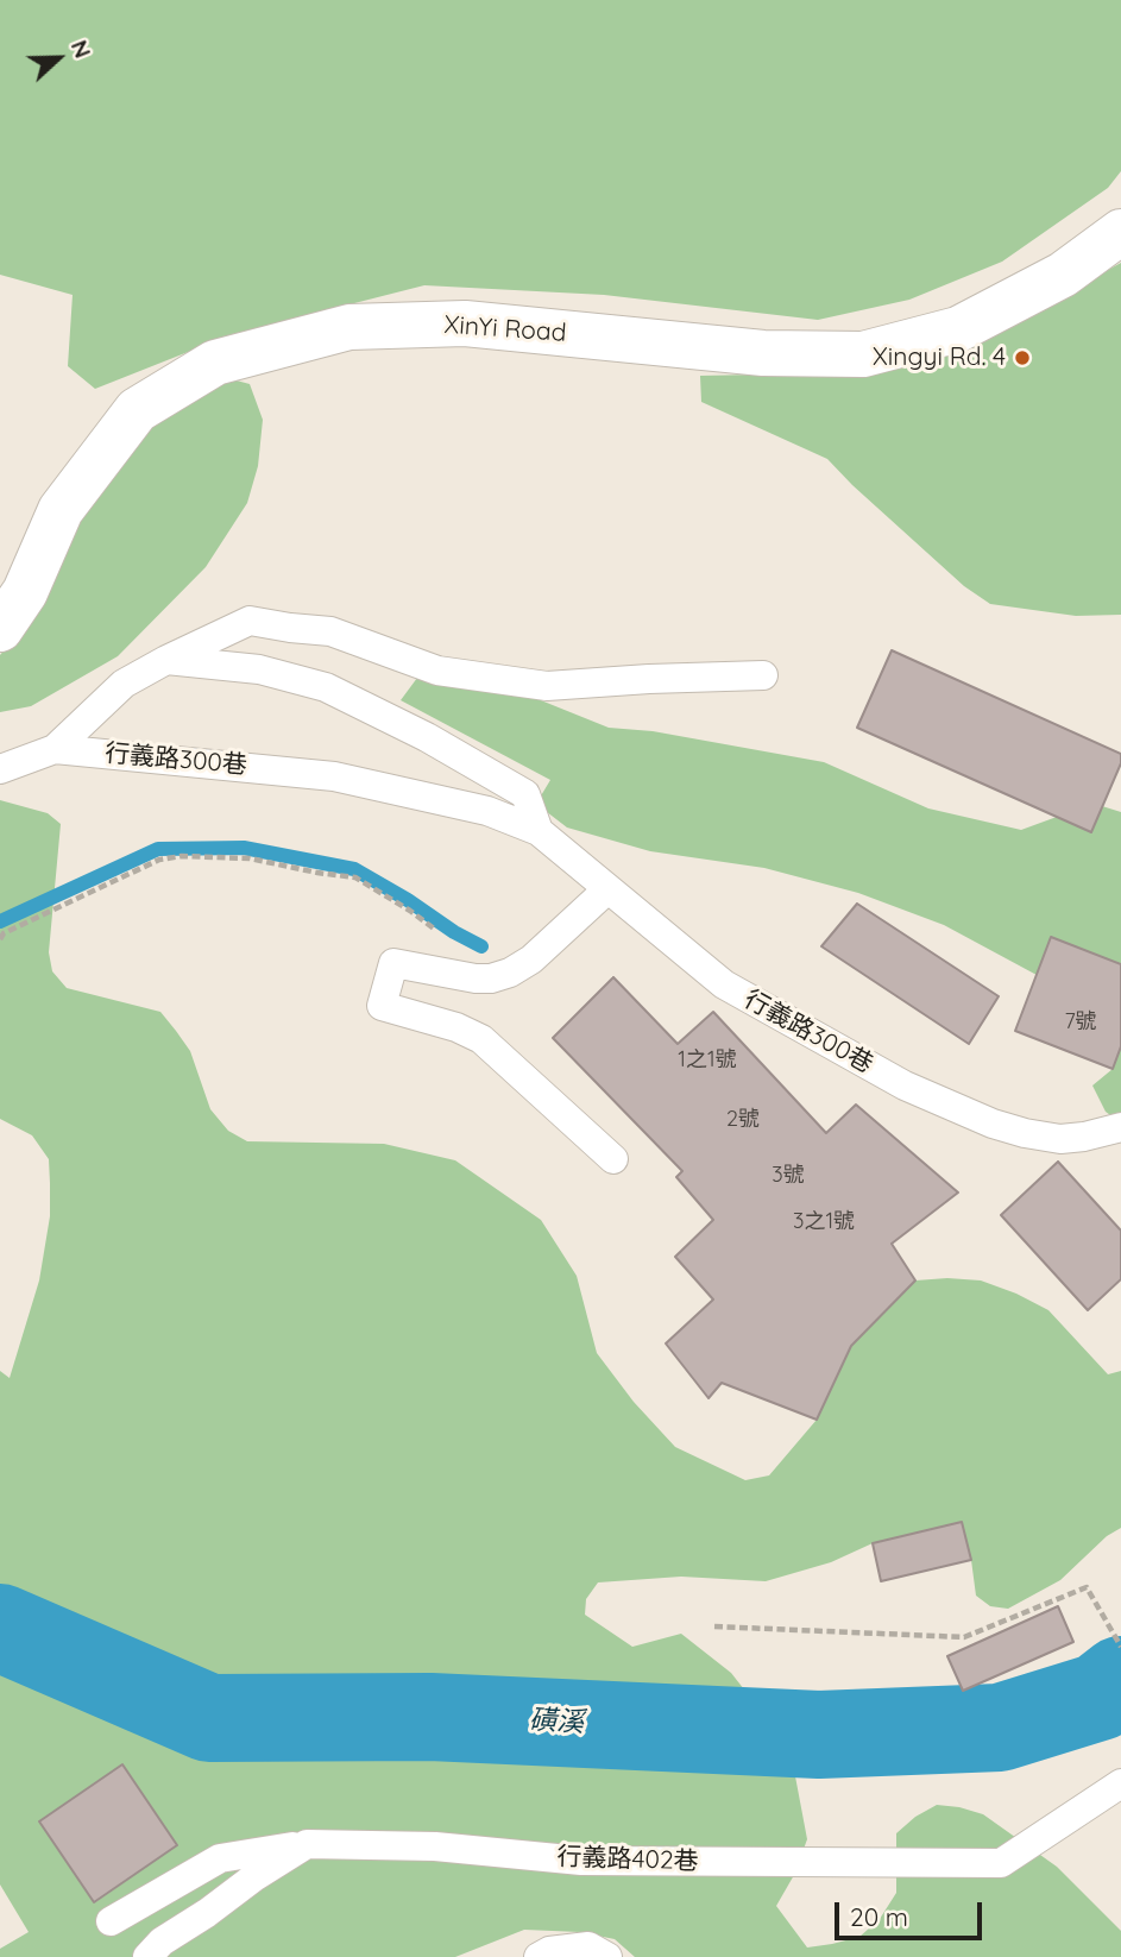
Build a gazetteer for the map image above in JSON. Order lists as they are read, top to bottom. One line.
{"streets":{"street":["XinYi Road"],"lane":["行義路300巷","行義路402巷"]},"water":["磺溪"],"places":["Xingyi Rd. 4"],"house_numbers":["7號","1之1號","2號","3號","3之1號"],"scale_bar":"20 m","north":"right"}
